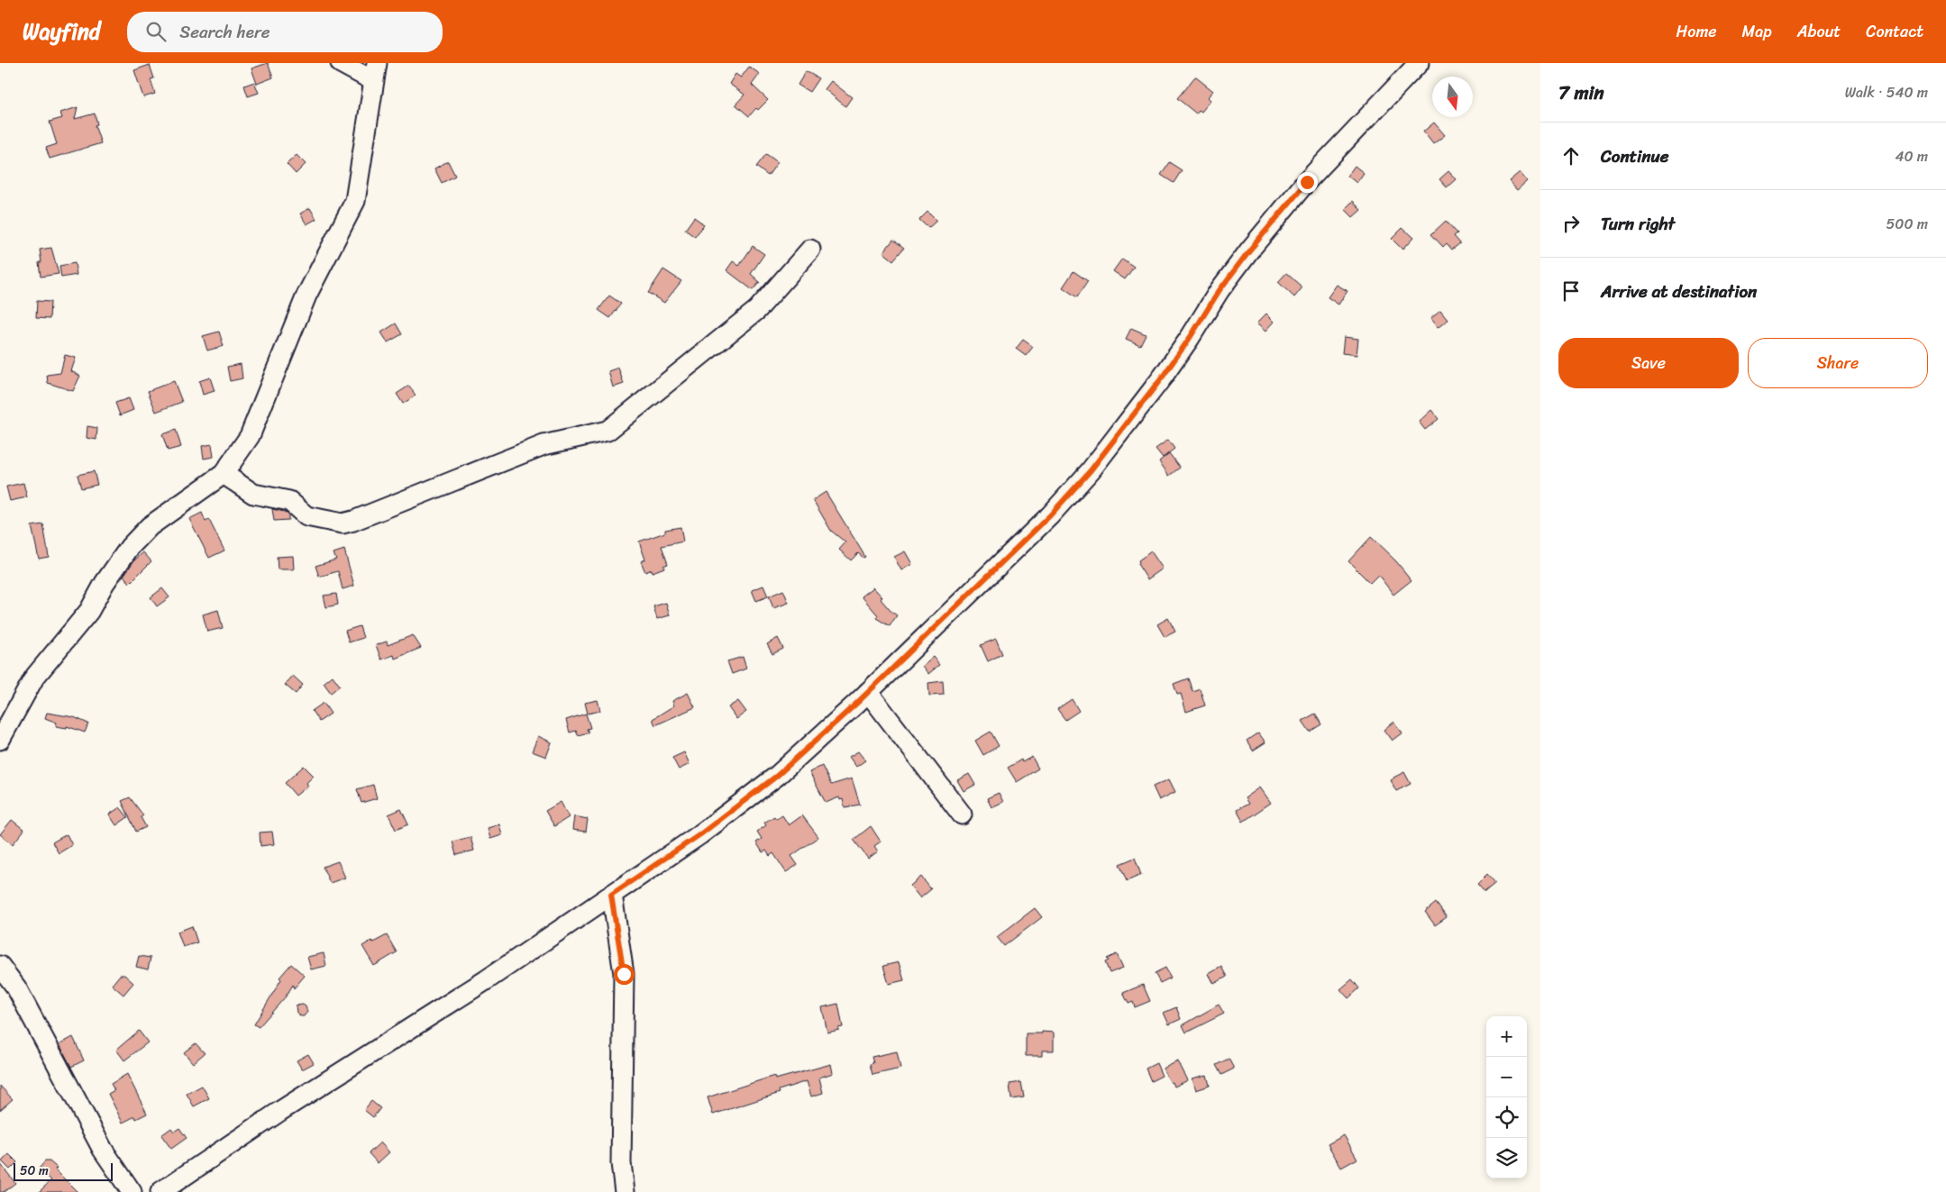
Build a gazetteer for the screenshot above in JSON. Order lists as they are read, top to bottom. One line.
{"scale_bar":"50 m","north":"bottom","page":{"header":"Wayfind","search":"Search here","nav":["Home","Map","About","Contact"],"heading":["7 min","Walk · 540 m"],"list":[["Continue","40 m"],["Turn right","500 m"],"Arrive at destination"],"buttons":["Save","Share"],"map_buttons":["+","−"],"scale":"50 m"}}
